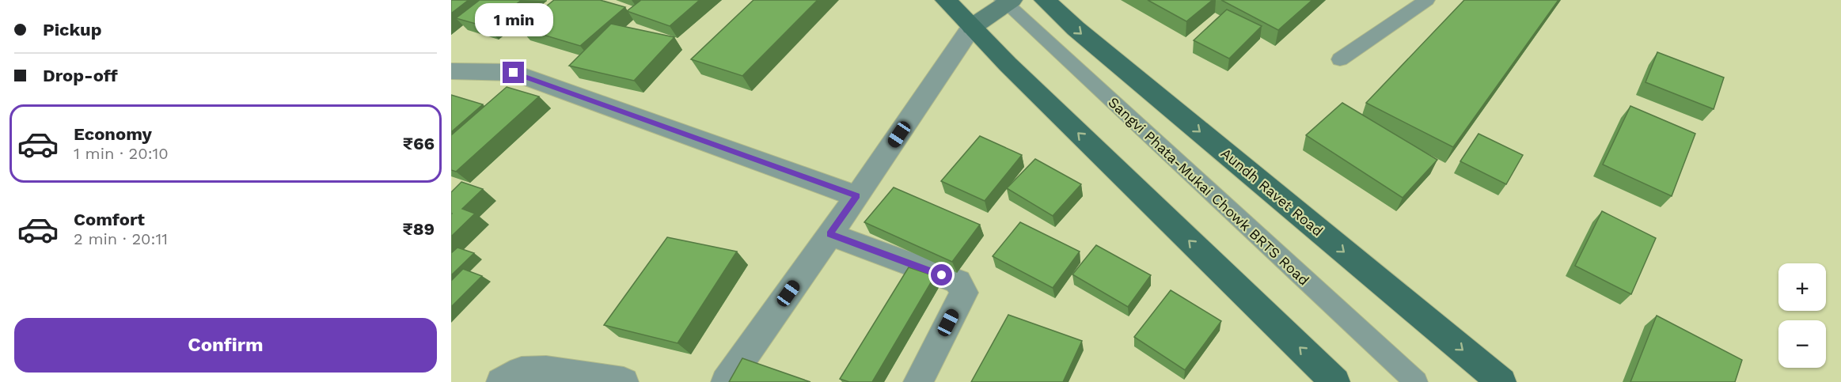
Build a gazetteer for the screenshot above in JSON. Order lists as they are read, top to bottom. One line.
{"streets":{"main road":["Aundh Ravet Road"],"lane":["Sangvi Phata-Mukai Chowk BRTS Road"]},"page":{"banner":["Pickup","Drop-off"],"bubble":"1 min","list":[{"name":"Economy","note":"1 min · 20:10","value":"₹66"},{"name":"Comfort","note":"2 min · 20:11","value":"₹89"}],"map_buttons":["+","−"],"buttons":"Confirm"}}
